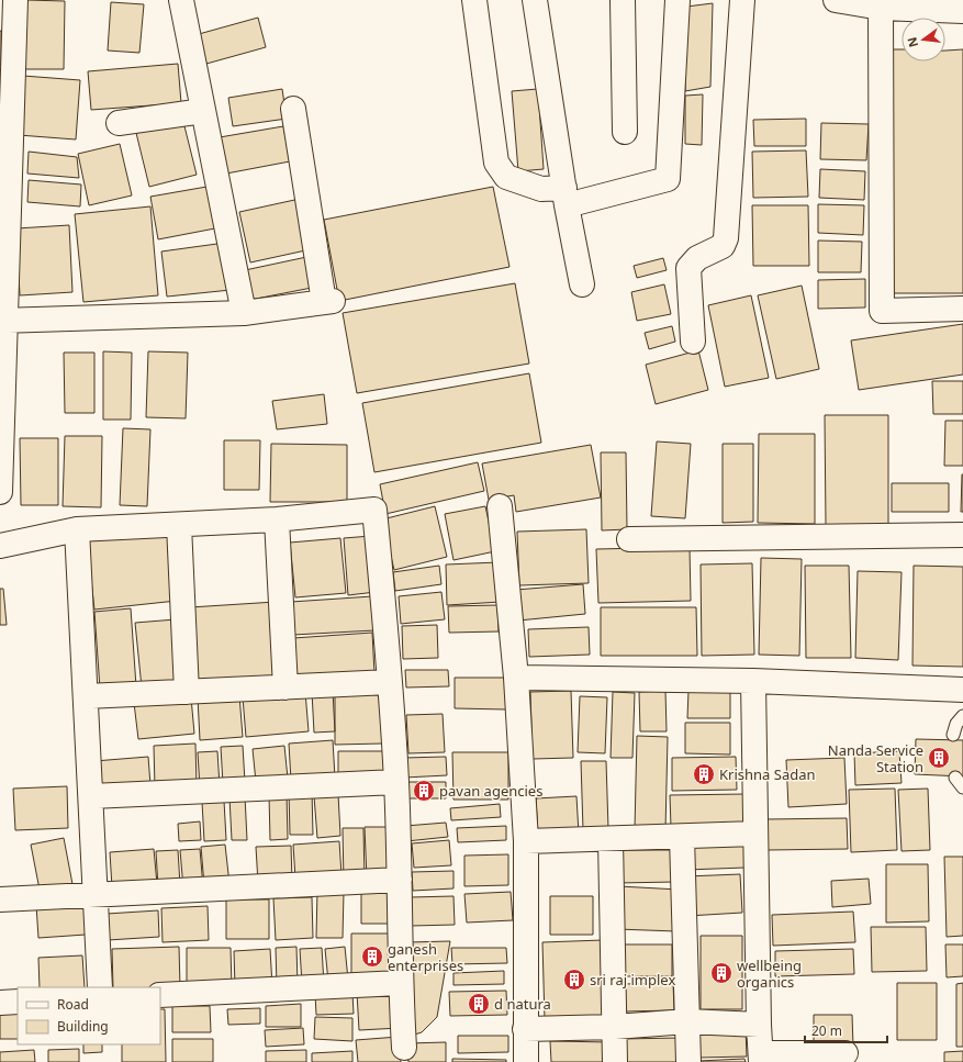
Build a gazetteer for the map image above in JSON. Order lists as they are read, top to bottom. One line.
{"places":{"building":["Nanda Service Station","Krishna Sadan","pavan agencies","ganesh enterprises","wellbeing organics","sri raj implex","d natura"]},"legend":["Road","Building"],"scale_bar":"20 m","north":"left"}
